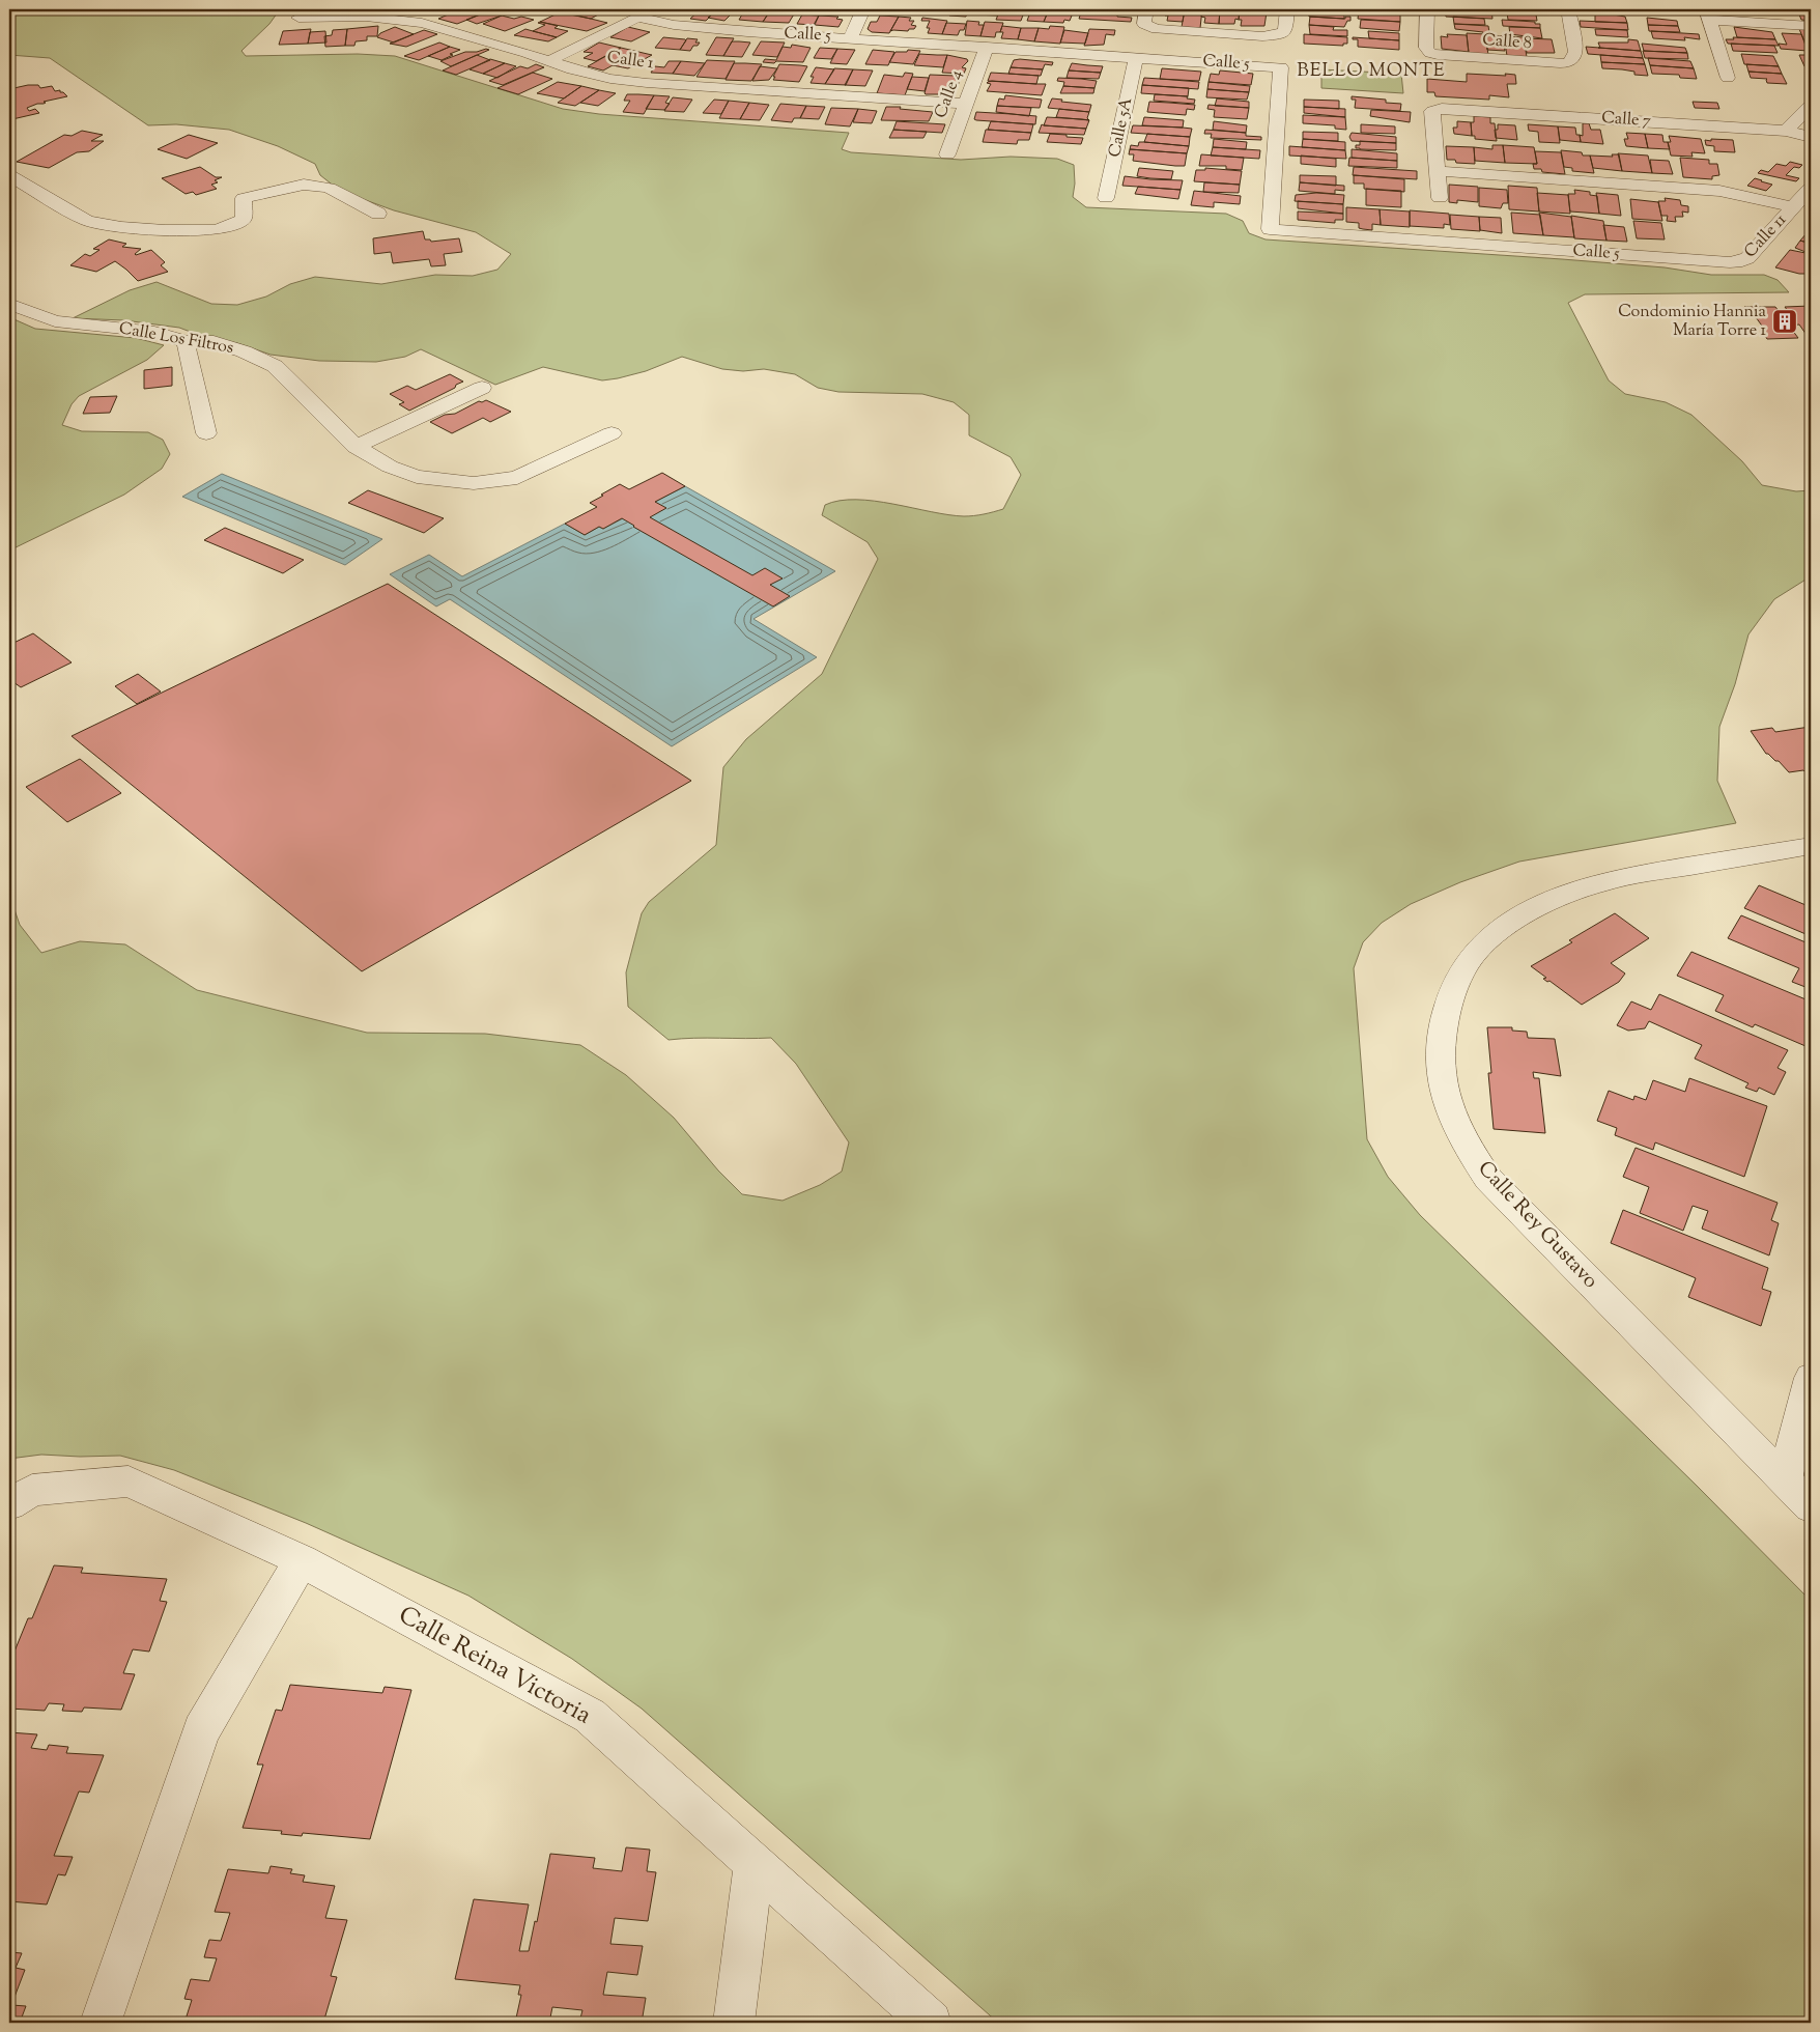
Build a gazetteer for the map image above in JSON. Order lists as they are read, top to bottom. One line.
{"streets":{"street":["Calle 5","Calle 8","Calle 1","Calle 4","Calle 7","Calle 5A","Calle 11","Calle Los Filtros","Calle Rey Gustavo","Calle Reina Victoria"]},"crossings":[["Calle 5","Calle 1"],["Calle 5","Calle 4"],["Calle 5","Calle 5A"],["Calle 5","Calle 11"],["Calle 1","Calle 4"]],"districts":["BELLO MONTE"],"places":{"building":["Condominio Hannia María Torre 1"]}}
